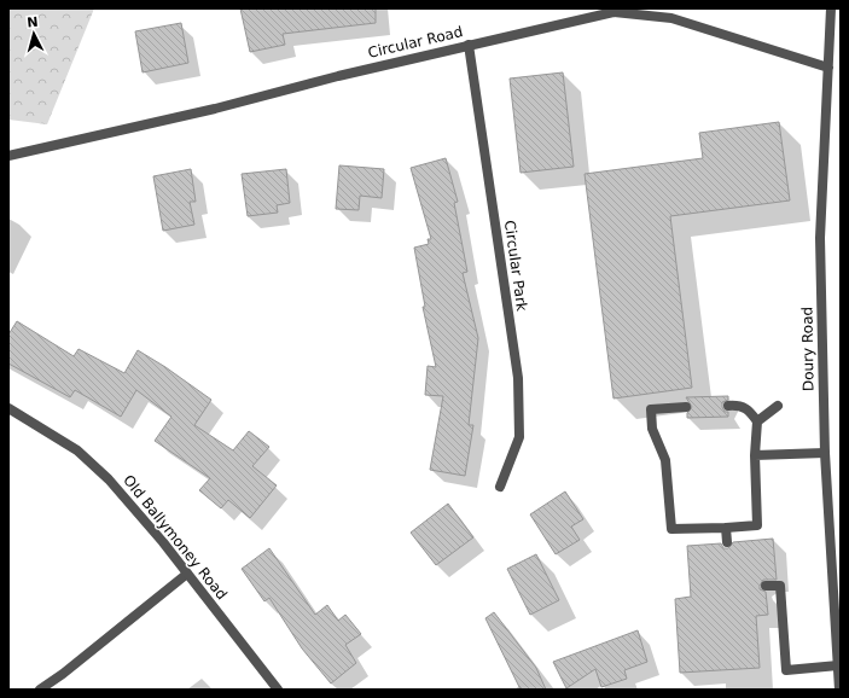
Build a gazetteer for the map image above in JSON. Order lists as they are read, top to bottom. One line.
{"streets":{"street":["Circular Road","Circular Park","Doury Road","Old Ballymoney Road"]},"crossings":[["Circular Road","Circular Park"],["Circular Road","Doury Road"]],"north":"top"}
